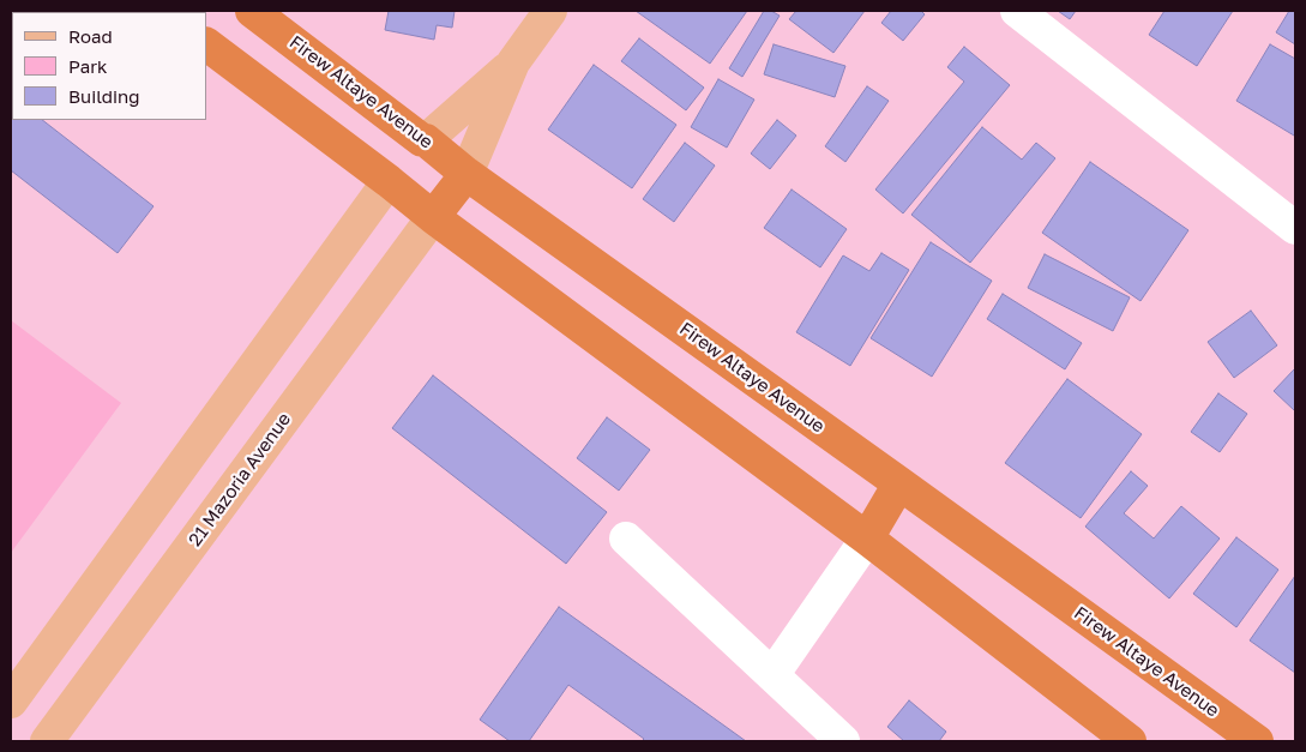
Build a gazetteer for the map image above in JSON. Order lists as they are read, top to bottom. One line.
{"streets":{"highway":["Firew Altaye Avenue"],"main road":["21 Mazoria Avenue"]},"legend":["Road","Park","Building"]}
